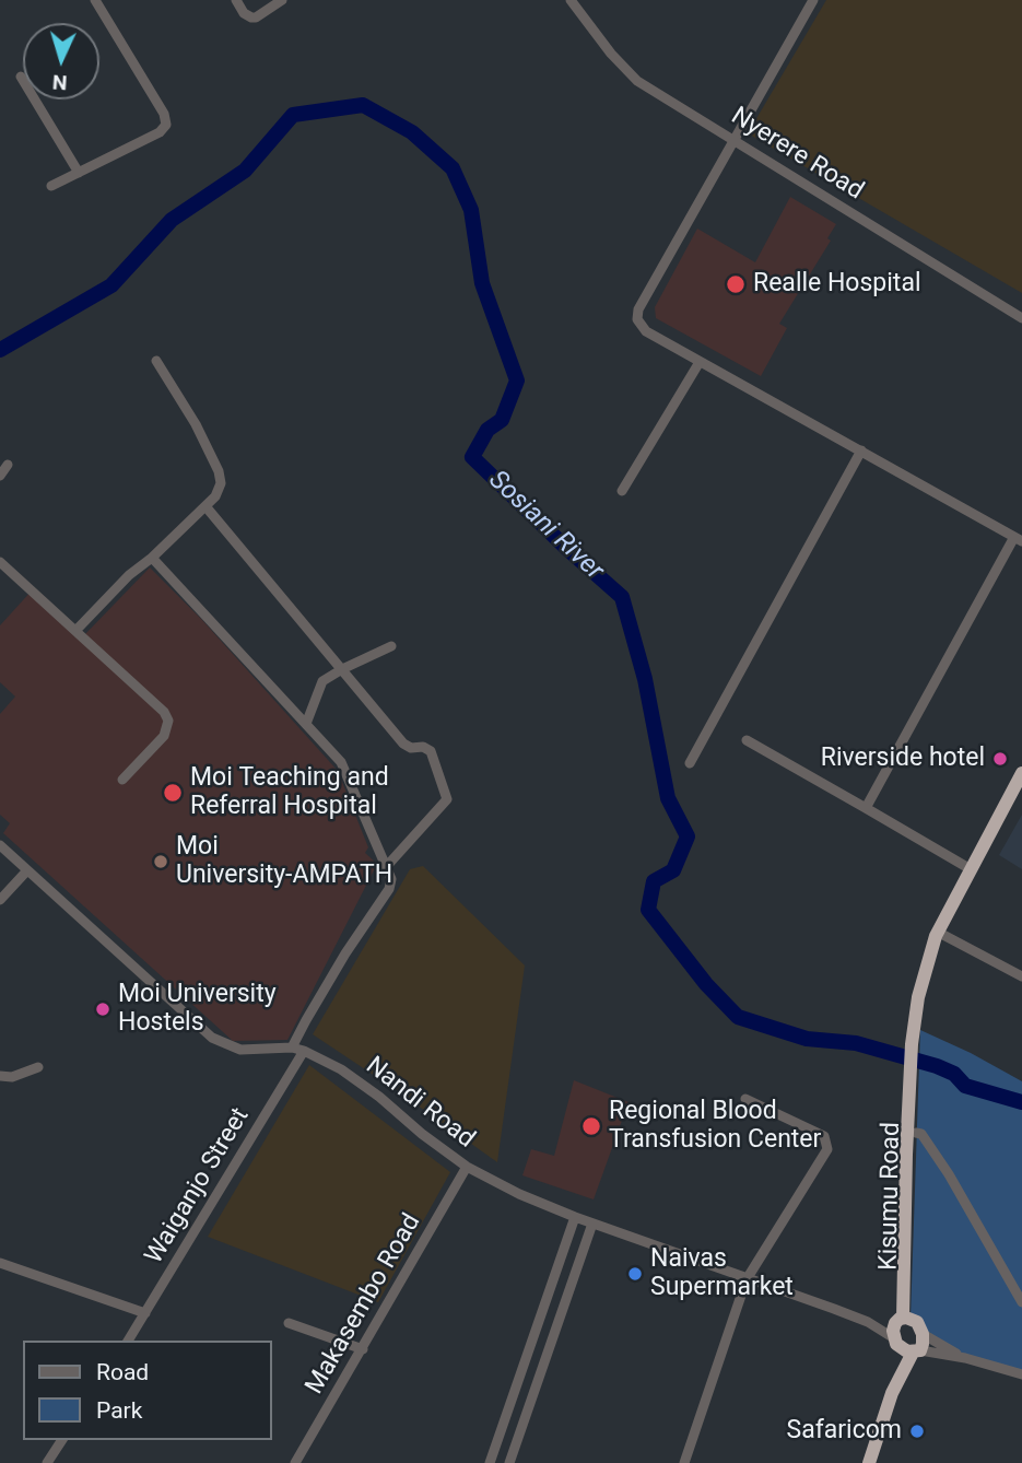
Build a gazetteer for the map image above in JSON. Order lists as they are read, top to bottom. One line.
{"streets":{"highway":["Kisumu Road"],"street":["Nyerere Road","Nandi Road","Waiganjo Street","Makasembo Road"]},"crossings":[["Nandi Road","Waiganjo Street"],["Nandi Road","Kisumu Road"],["Nandi Road","Makasembo Road"]],"water":["Sosiani River"],"places":["Realle Hospital","Riverside hotel","Moi Teaching and Referral Hospital","Moi University-AMPATH","Moi University Hostels","Regional Blood Transfusion Center","Naivas Supermarket","Safaricom"],"legend":["Road","Park"],"north":"bottom"}
